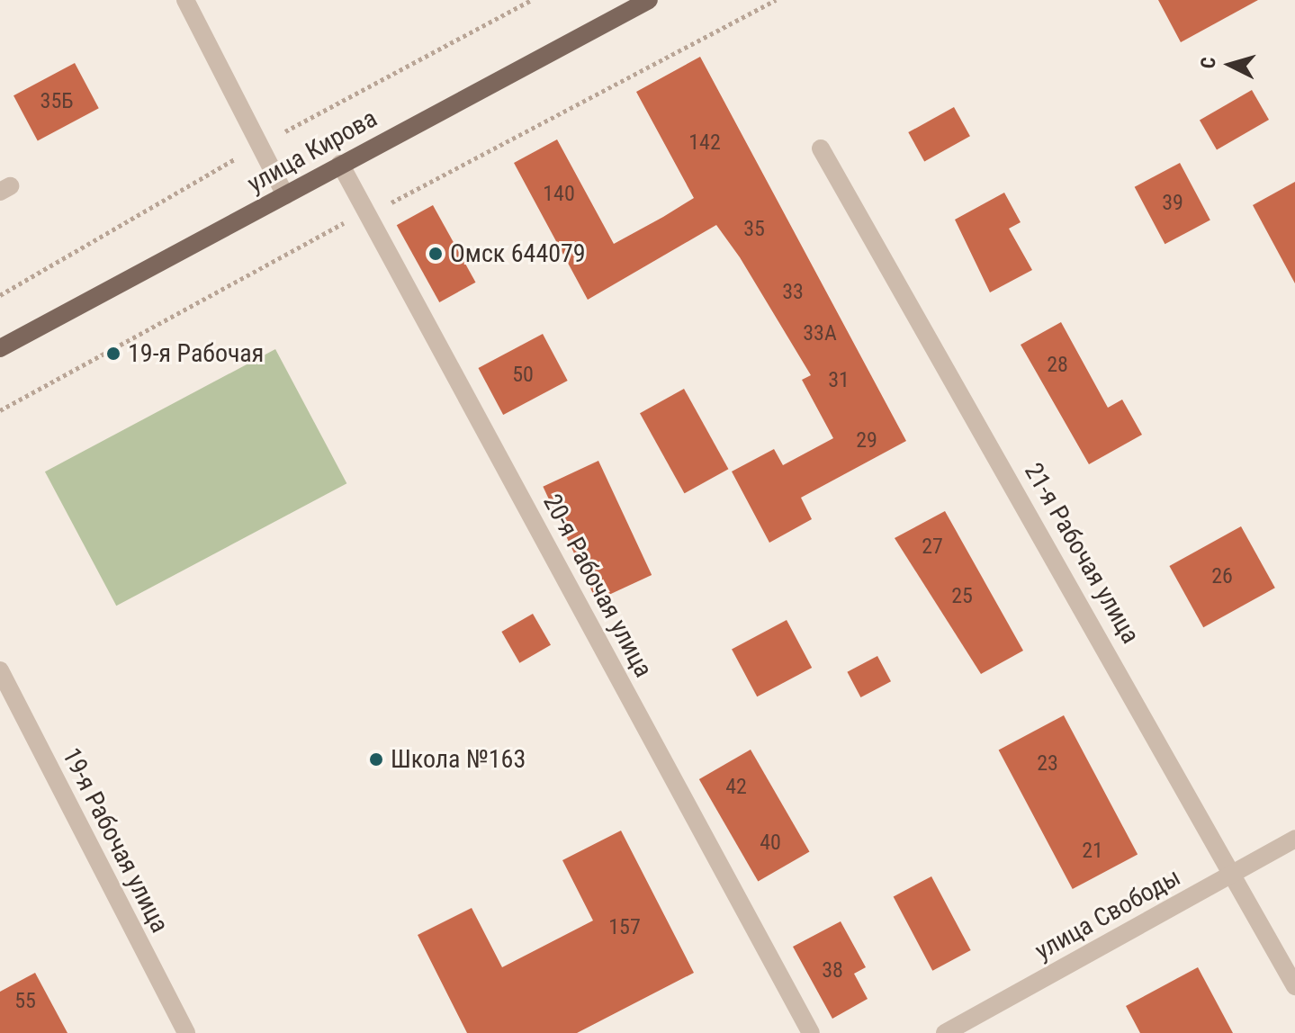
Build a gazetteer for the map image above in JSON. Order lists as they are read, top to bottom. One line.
{"streets":{"main road":["улица Кирова"],"street":["21-я Рабочая улица","20-я Рабочая улица","19-я Рабочая улица","улица Свободы"]},"crossings":[["улица Кирова","20-я Рабочая улица"],["21-я Рабочая улица","улица Свободы"]],"places":["Омск 644079","19-я Рабочая","Школа №163"],"house_numbers":["35Б","142","140","39","35","33","33А","28","50","31","29","27","26","25","23","42","40","21","157","38","55"],"north":"left"}
